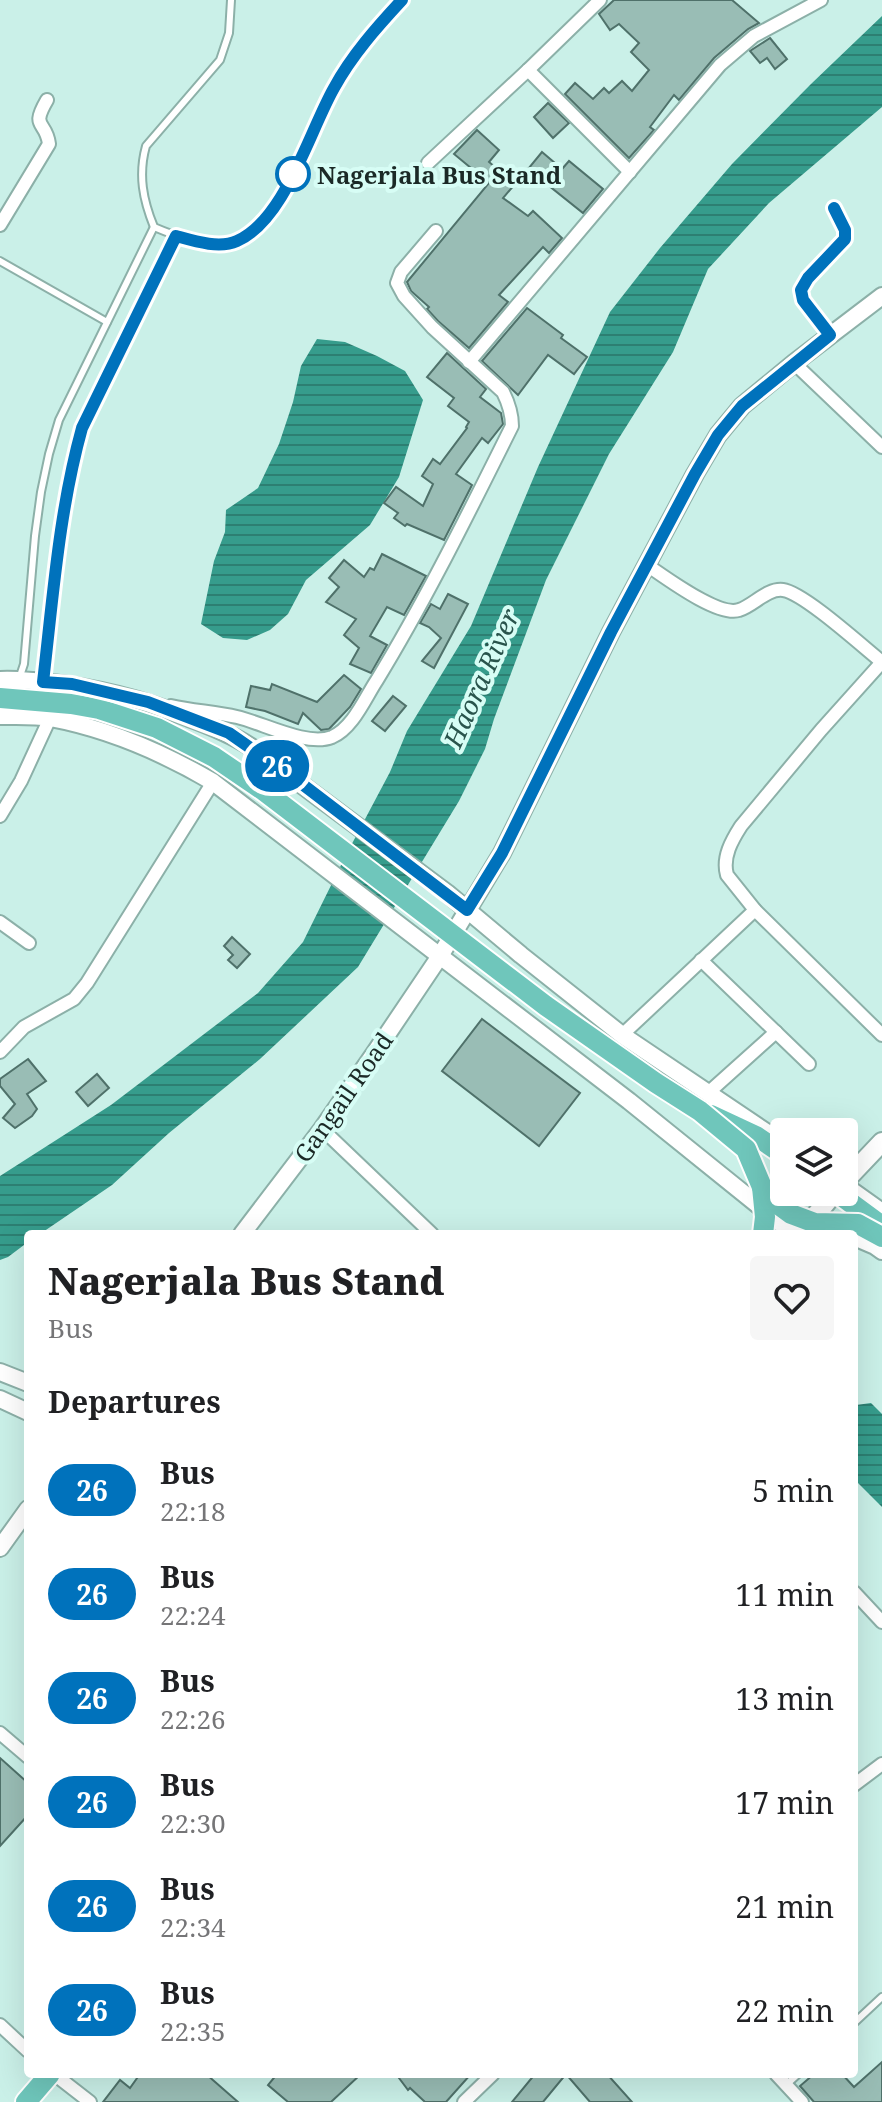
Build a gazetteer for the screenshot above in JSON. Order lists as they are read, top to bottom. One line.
{"streets":{"street":["Gangail Road"]},"water":["Haora River"],"places":["Nagerjala Bus Stand"],"lines":["bus line 26"],"page":{"on_map":"26","heading":[["Nagerjala Bus Stand","Bus"],"Departures"],"list":[{"mark":"26","name":"Bus","note":"22:18","value":"5 min"},{"mark":"26","name":"Bus","note":"22:24","value":"11 min"},{"mark":"26","name":"Bus","note":"22:26","value":"13 min"},{"mark":"26","name":"Bus","note":"22:30","value":"17 min"},{"mark":"26","name":"Bus","note":"22:34","value":"21 min"},{"mark":"26","name":"Bus","note":"22:35","value":"22 min"}]}}
